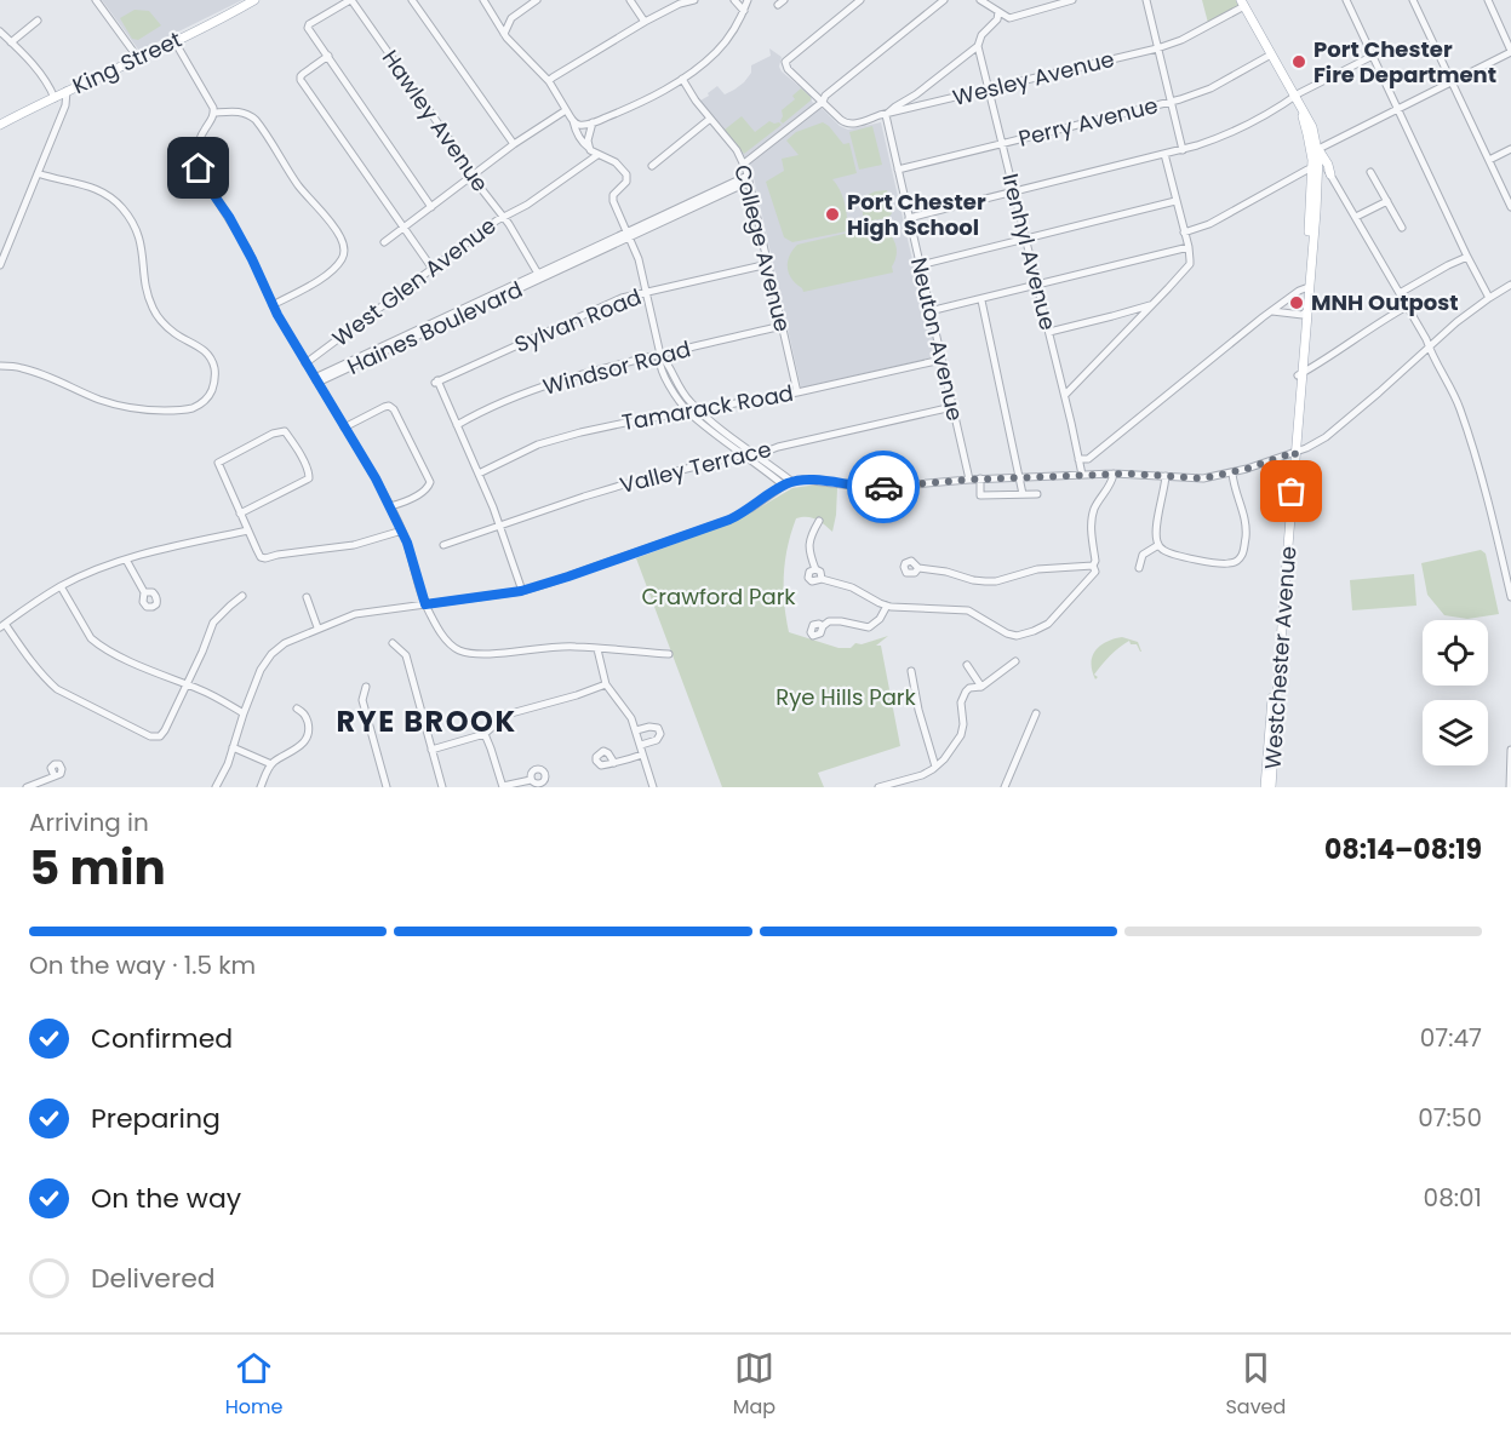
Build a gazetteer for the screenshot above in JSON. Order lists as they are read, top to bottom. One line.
{"streets":{"main road":["King Street","Westchester Avenue"],"street":["Wesley Avenue","Hawley Avenue","Perry Avenue","College Avenue","Irenhyl Avenue","West Glen Avenue","Sylvan Road","Haines Boulevard","Neuton Avenue","Windsor Road","Tamarack Road","Valley Terrace"]},"crossings":[["Wesley Avenue","Irenhyl Avenue"],["Wesley Avenue","Neuton Avenue"],["Wesley Avenue","Westchester Avenue"],["Hawley Avenue","West Glen Avenue"],["Hawley Avenue","Haines Boulevard"],["Perry Avenue","Irenhyl Avenue"],["Perry Avenue","Neuton Avenue"],["Perry Avenue","Westchester Avenue"],["College Avenue","Sylvan Road"],["College Avenue","Haines Boulevard"],["College Avenue","Windsor Road"],["College Avenue","Tamarack Road"],["Sylvan Road","Windsor Road"],["Neuton Avenue","Tamarack Road"],["Neuton Avenue","Valley Terrace"]],"districts":["RYE BROOK"],"parks":["Crawford Park","Rye Hills Park"],"places":["Port Chester Fire Department","Port Chester High School","MNH Outpost"],"page":{"heading":["5 min","Arriving in","08:14–08:19"],"bar":"On the way · 1.5 km","list":[["Confirmed","07:47"],["Preparing","07:50"],["On the way","08:01"],"Delivered"],"tabs":["Home","Map","Saved"]}}
